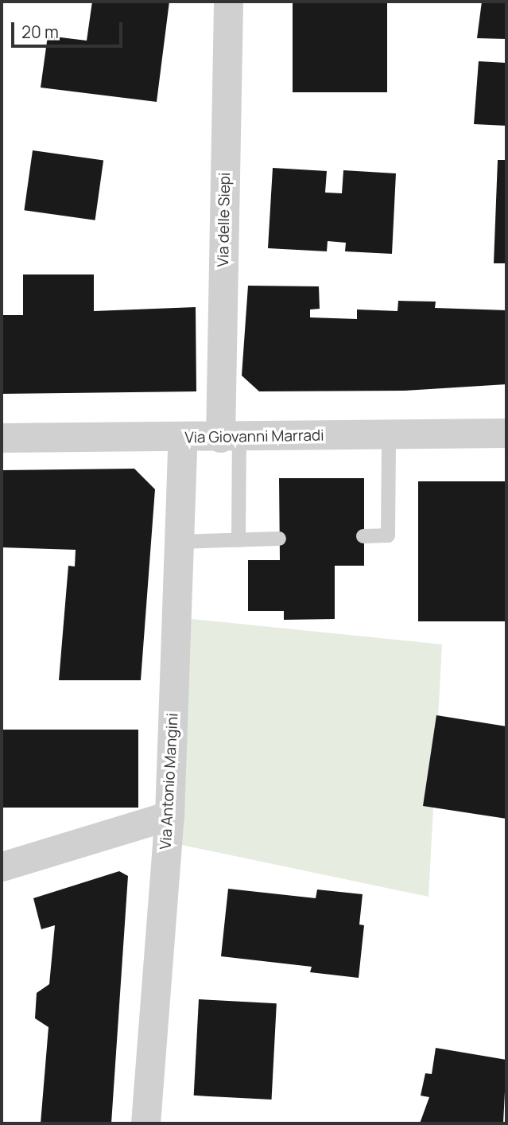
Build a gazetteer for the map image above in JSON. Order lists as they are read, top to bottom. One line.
{"streets":{"street":["Via delle Siepi","Via Giovanni Marradi","Via Antonio Mangini"]},"crossings":[["Via delle Siepi","Via Giovanni Marradi"],["Via Giovanni Marradi","Via Antonio Mangini"]],"scale_bar":"20 m"}
